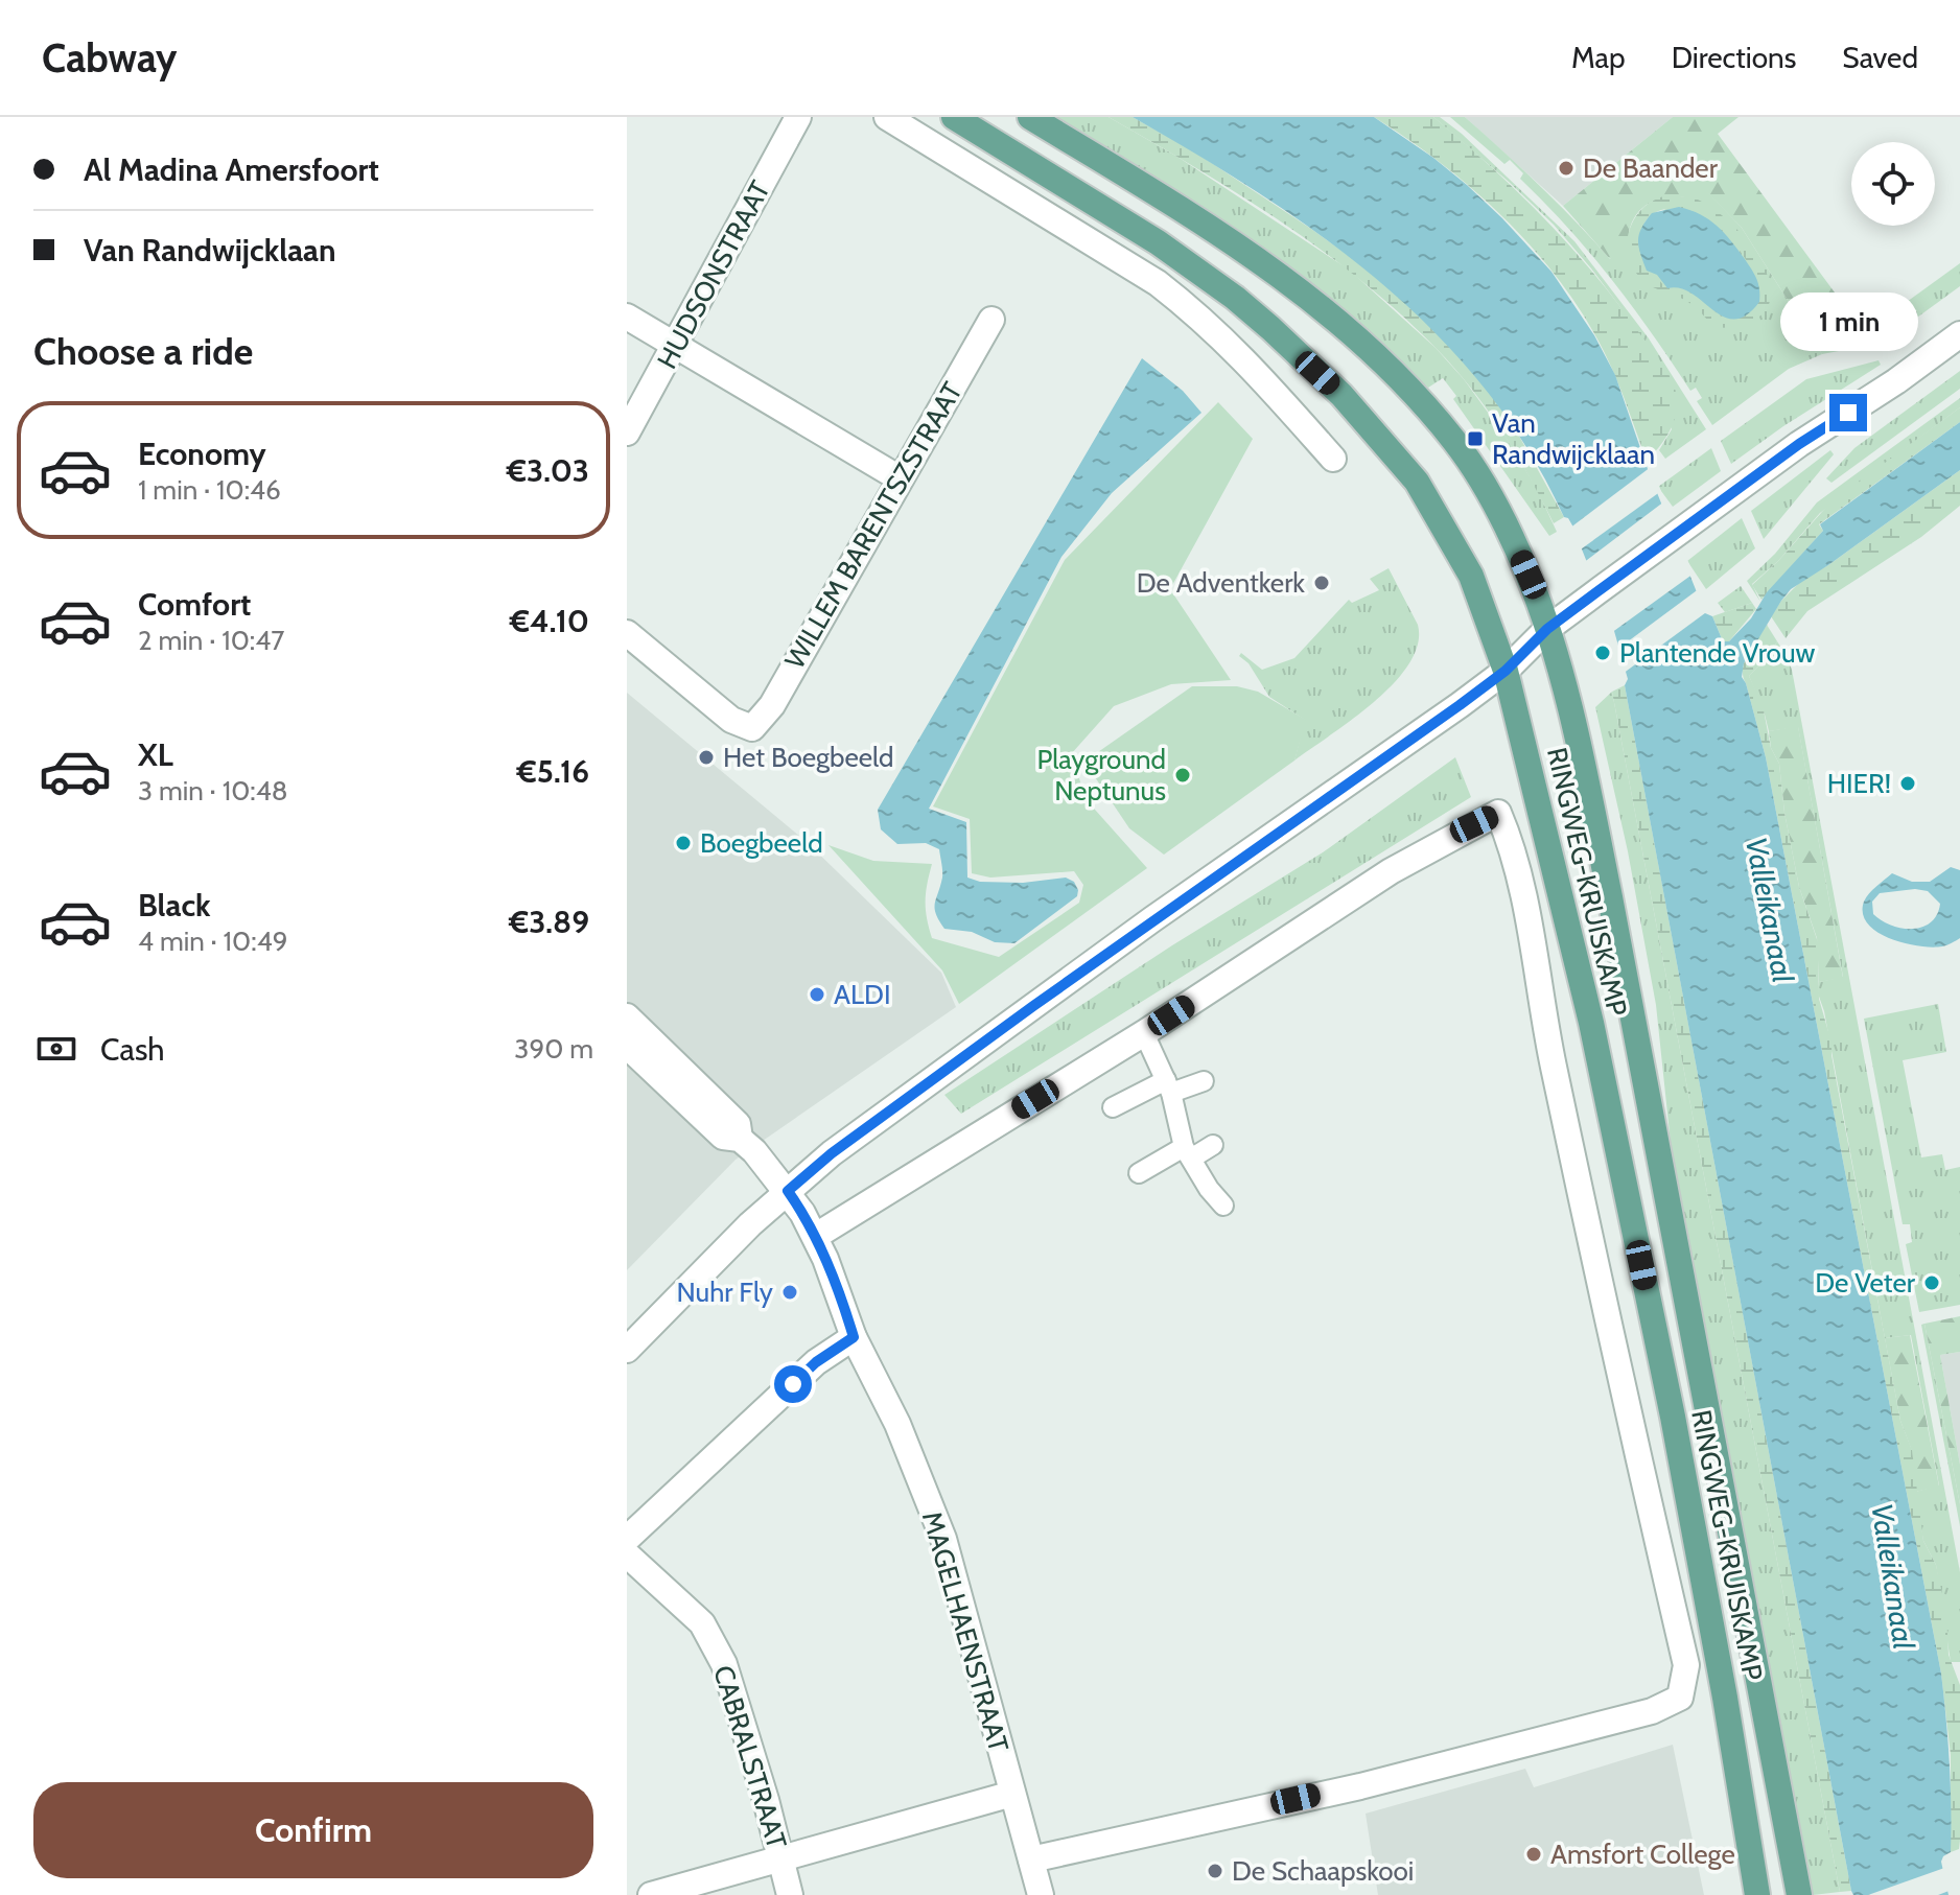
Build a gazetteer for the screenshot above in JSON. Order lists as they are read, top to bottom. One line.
{"streets":{"main road":["RINGWEG-KRUISKAMP"],"street":["HUDSONSTRAAT","WILLEM BARENTSZSTRAAT","MAGELHAENSTRAAT","CABRALSTRAAT"]},"water":["Valleikanaal"],"places":{"other":["De Baander","De Adventkerk","Plantende Vrouw","Het Boegbeeld","Playground Neptunus","HIER!","Boegbeeld","ALDI","De Veter","Nuhr Fly","Amsfort College","De Schaapskooi"],"transit":["Van Randwijcklaan"]},"page":{"header":"Cabway","nav":["Map","Directions","Saved"],"banner":["Al Madina Amersfoort","Van Randwijcklaan"],"bubble":"1 min","heading":"Choose a ride","list":[{"name":"Economy","note":"1 min · 10:46","value":"€3.03"},{"name":"Comfort","note":"2 min · 10:47","value":"€4.10"},{"name":"XL","note":"3 min · 10:48","value":"€5.16"},{"name":"Black","note":"4 min · 10:49","value":"€3.89"}],"pay":["Cash","390 m"],"buttons":"Confirm"}}
